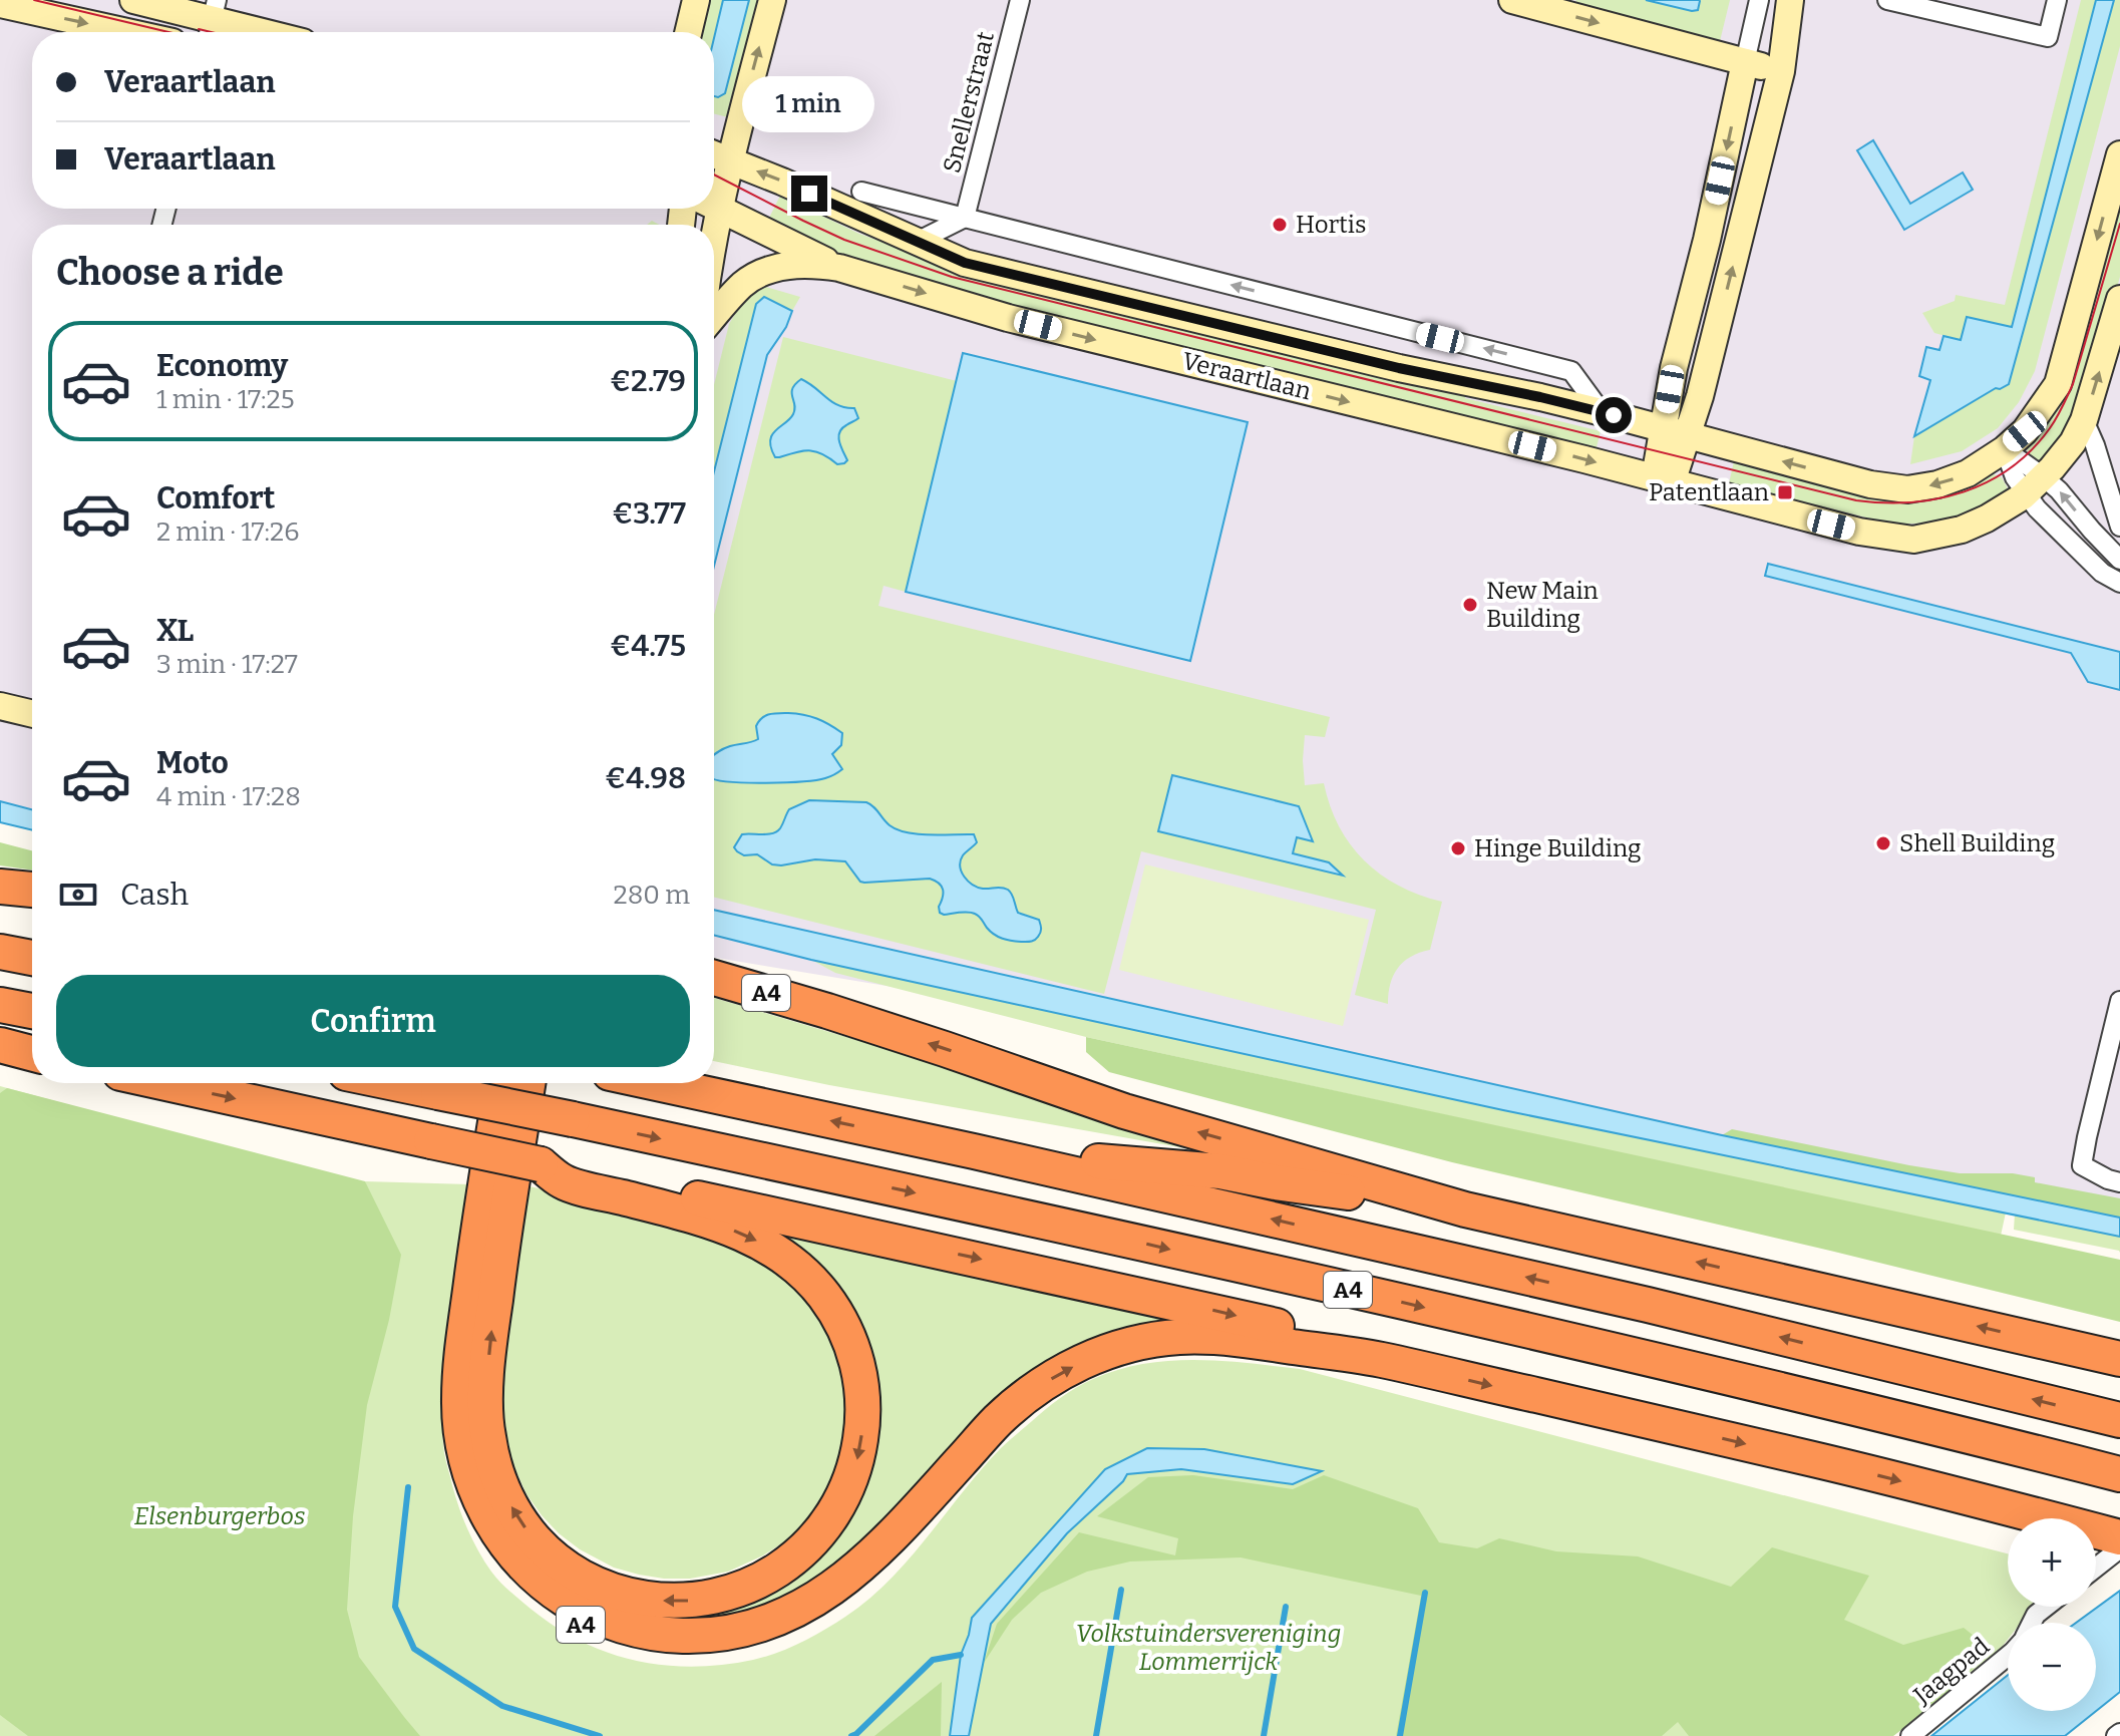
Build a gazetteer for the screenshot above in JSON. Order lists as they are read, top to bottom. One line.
{"streets":{"highway":["A4"],"main road":["Veraartlaan"],"street":["Snellerstraat","Jaagpad"]},"parks":["Elsenburgerbos","Volkstuindersvereniging Lommerrijck"],"places":{"other":["Hortis","New Main Building","Shell Building","Hinge Building"],"transit":["Patentlaan"]},"page":{"banner":["Veraartlaan","Veraartlaan"],"bubble":"1 min","heading":"Choose a ride","list":[{"name":"Economy","note":"1 min · 17:25","value":"€2.79"},{"name":"Comfort","note":"2 min · 17:26","value":"€3.77"},{"name":"XL","note":"3 min · 17:27","value":"€4.75"},{"name":"Moto","note":"4 min · 17:28","value":"€4.98"}],"pay":["Cash","280 m"],"buttons":"Confirm","map_buttons":["+","−"]}}
